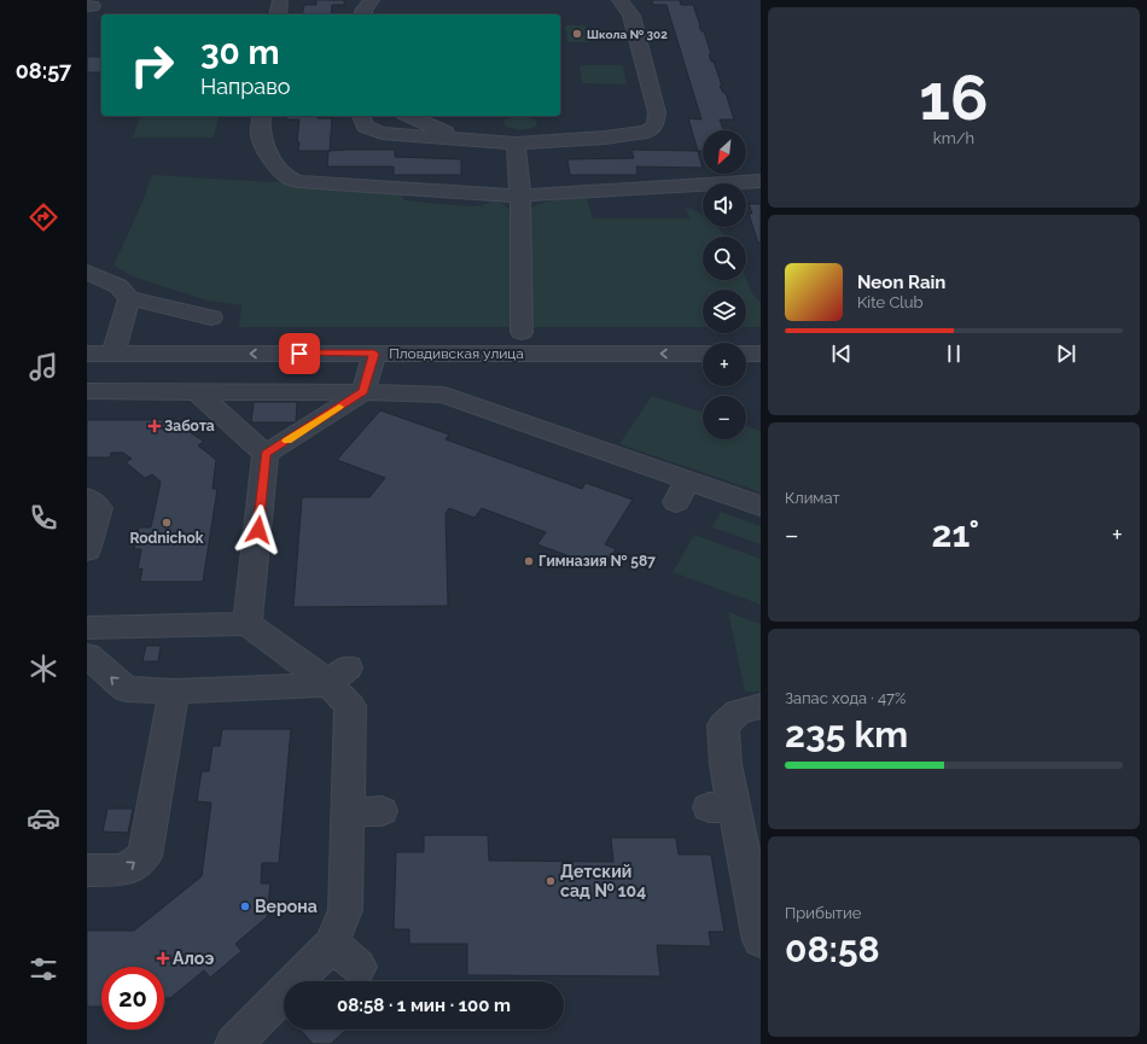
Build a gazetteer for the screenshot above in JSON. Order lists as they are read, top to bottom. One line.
{"streets":{"street":["Пловдивская улица"]},"places":{"other":["Школа № 302","Rodnichok","Гимназия № 587","Детский сад № 104","Верона"],"health":["Забота","Алоэ"]},"north":"bottom left","page":{"tabs":"08:57","tile":[["16","km/h"],"Климат",["Запас хода · 47%","235 km"],["Прибытие","08:58"]],"turn":["30 m","Направо"],"map_buttons":["+","−"],"song":["Neon Rain","Kite Club"],"heat":["−","21°","+"],"limit":"20","trip":"08:58 · 1 мин · 100 m"}}
